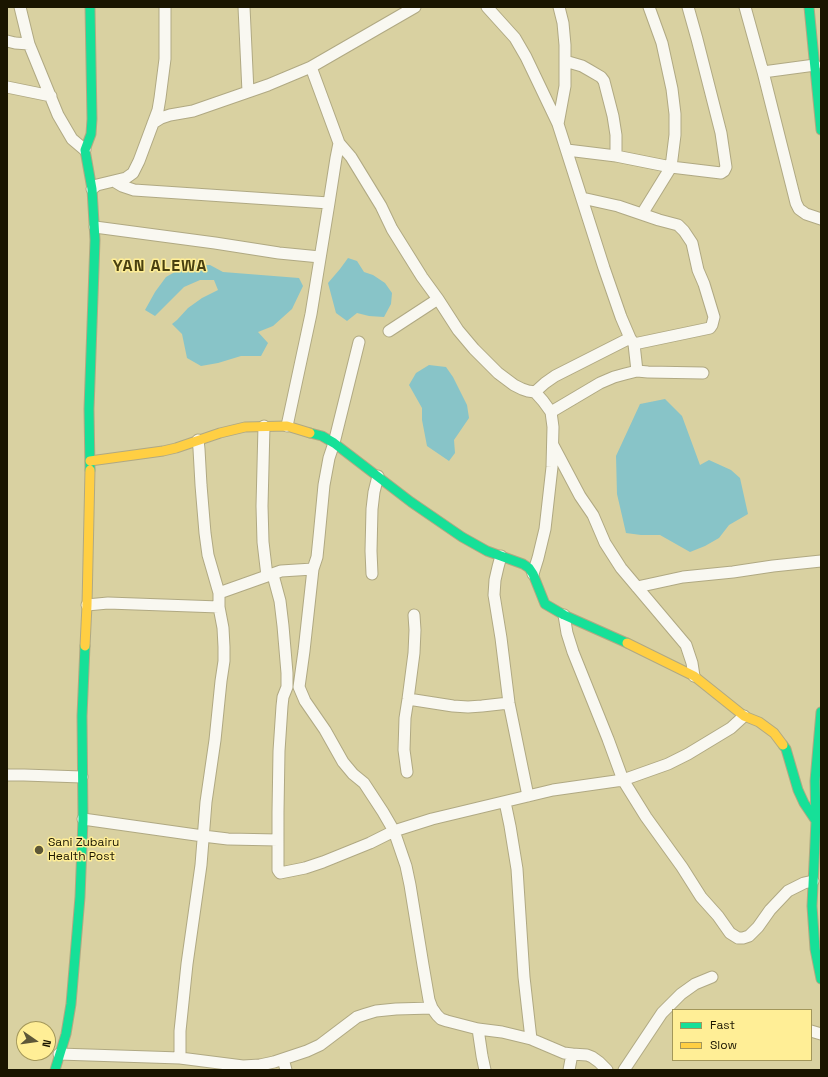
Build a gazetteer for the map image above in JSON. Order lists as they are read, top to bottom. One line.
{"districts":["YAN ALEWA"],"places":["Sani Zubairu Health Post"],"legend":["Fast","Slow"],"north":"right"}
